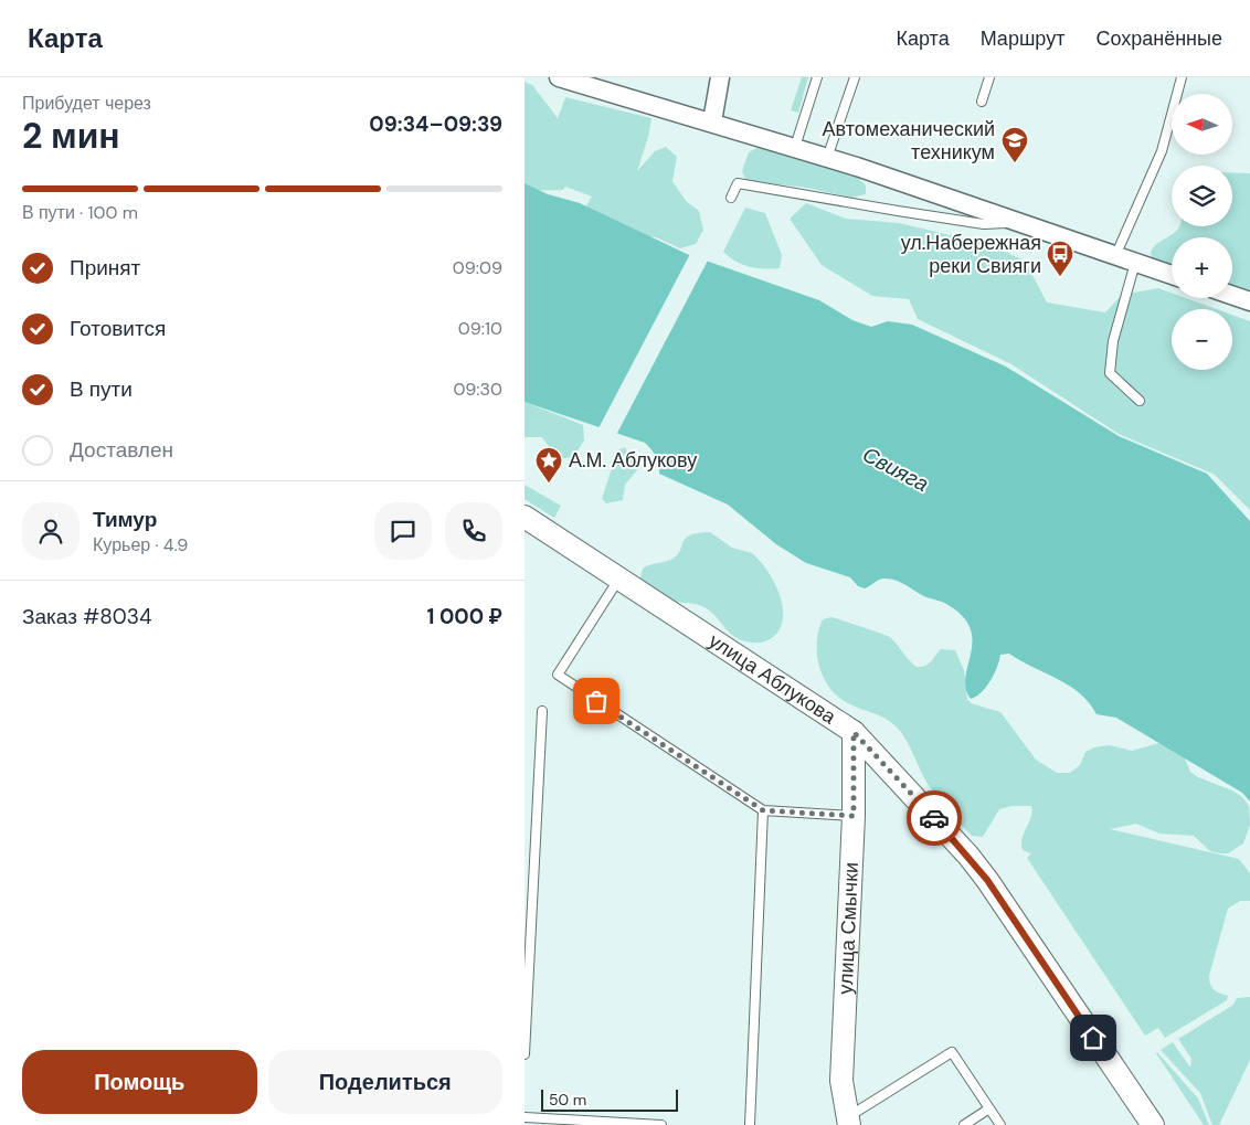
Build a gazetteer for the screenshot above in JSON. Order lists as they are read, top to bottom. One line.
{"streets":{"street":["улица Аблукова","улица Смычки"]},"crossings":[["улица Аблукова","улица Смычки"]],"water":["Свияга"],"places":{"school or university":["Автомеханический техникум"],"bus stop":["ул.Набережная реки Свияги"],"place":["А.М. Аблукову"]},"scale_bar":"50 m","north":"left","page":{"header":"Карта","nav":["Карта","Маршрут","Сохранённые"],"heading":["2 мин","Прибудет через","09:34–09:39"],"panel":["Тимур","Курьер · 4.9","Заказ #8034","1 000 ₽"],"map_buttons":["+","−"],"bar":"В пути · 100 m","list":[["Принят","09:09"],["Готовится","09:10"],["В пути","09:30"],"Доставлен"],"buttons":["Помощь","Поделиться"],"scale":"50 m"}}
